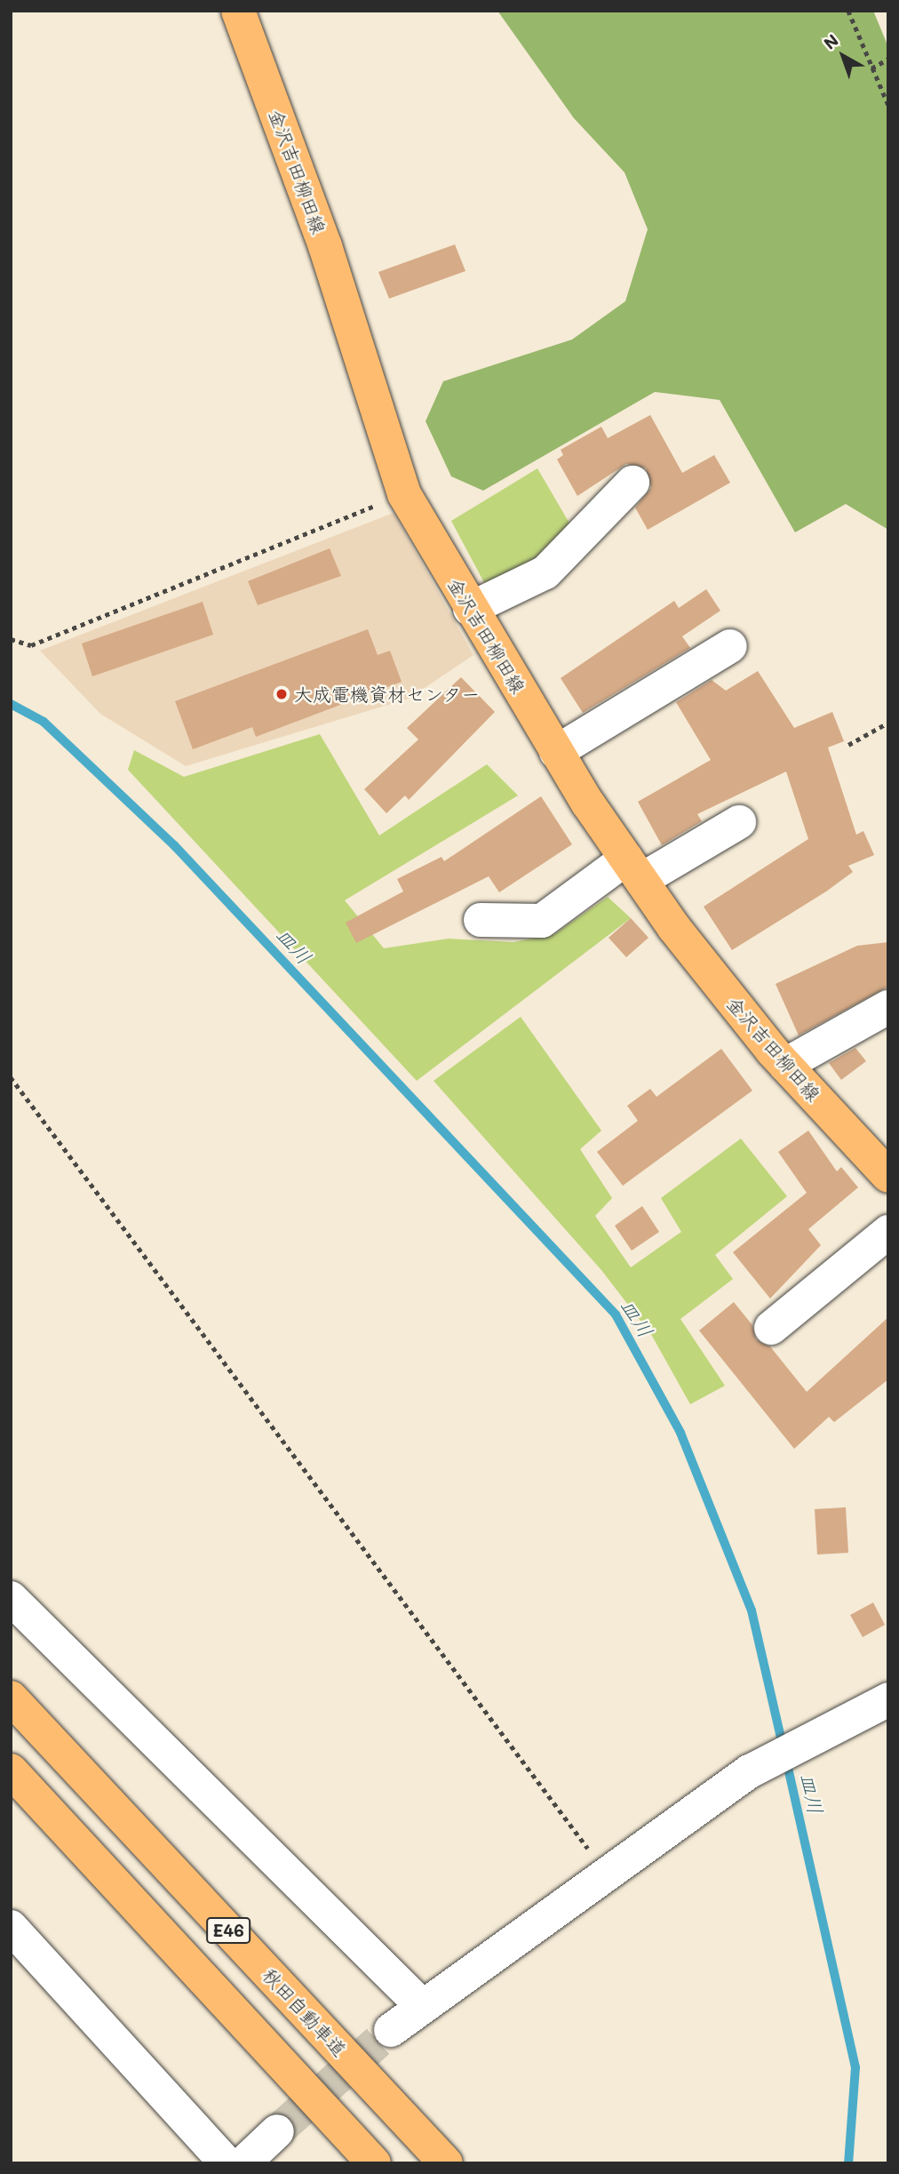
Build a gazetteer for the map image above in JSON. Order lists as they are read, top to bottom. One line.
{"streets":{"main road":["金沢吉田柳田線","E46","秋田自動車道"]},"water":["皿川"],"places":["大成電機資材センター"],"north":"top left"}
